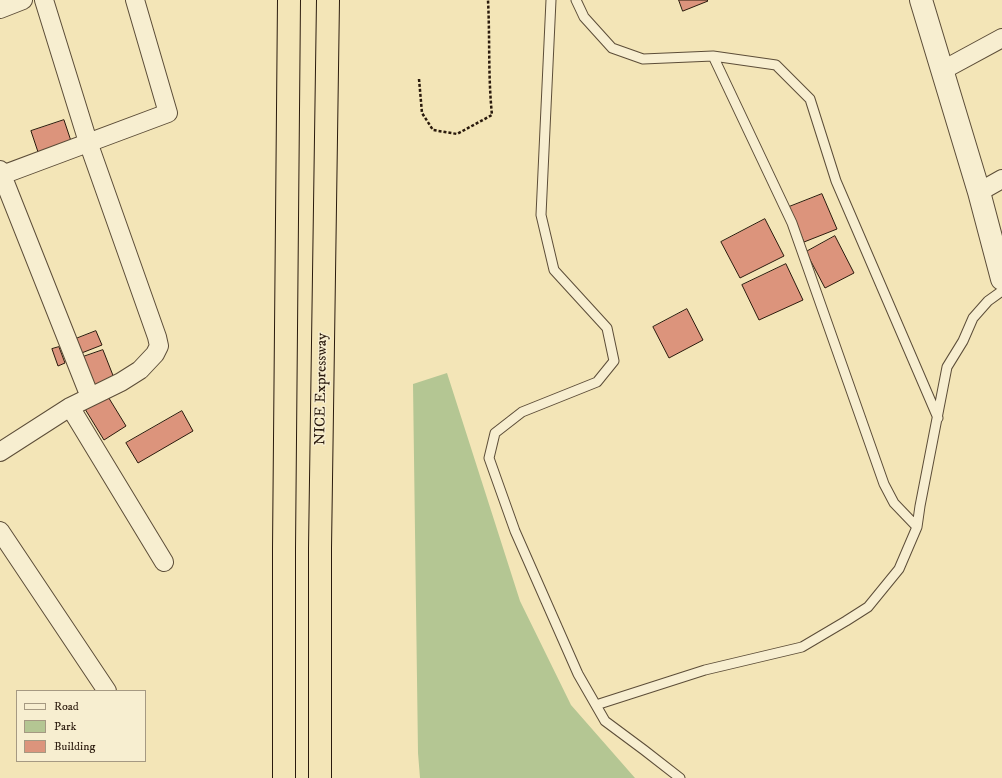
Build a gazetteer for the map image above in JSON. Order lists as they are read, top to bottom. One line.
{"streets":{"highway":["NICE Expressway"]},"legend":["Road","Park","Building"]}
